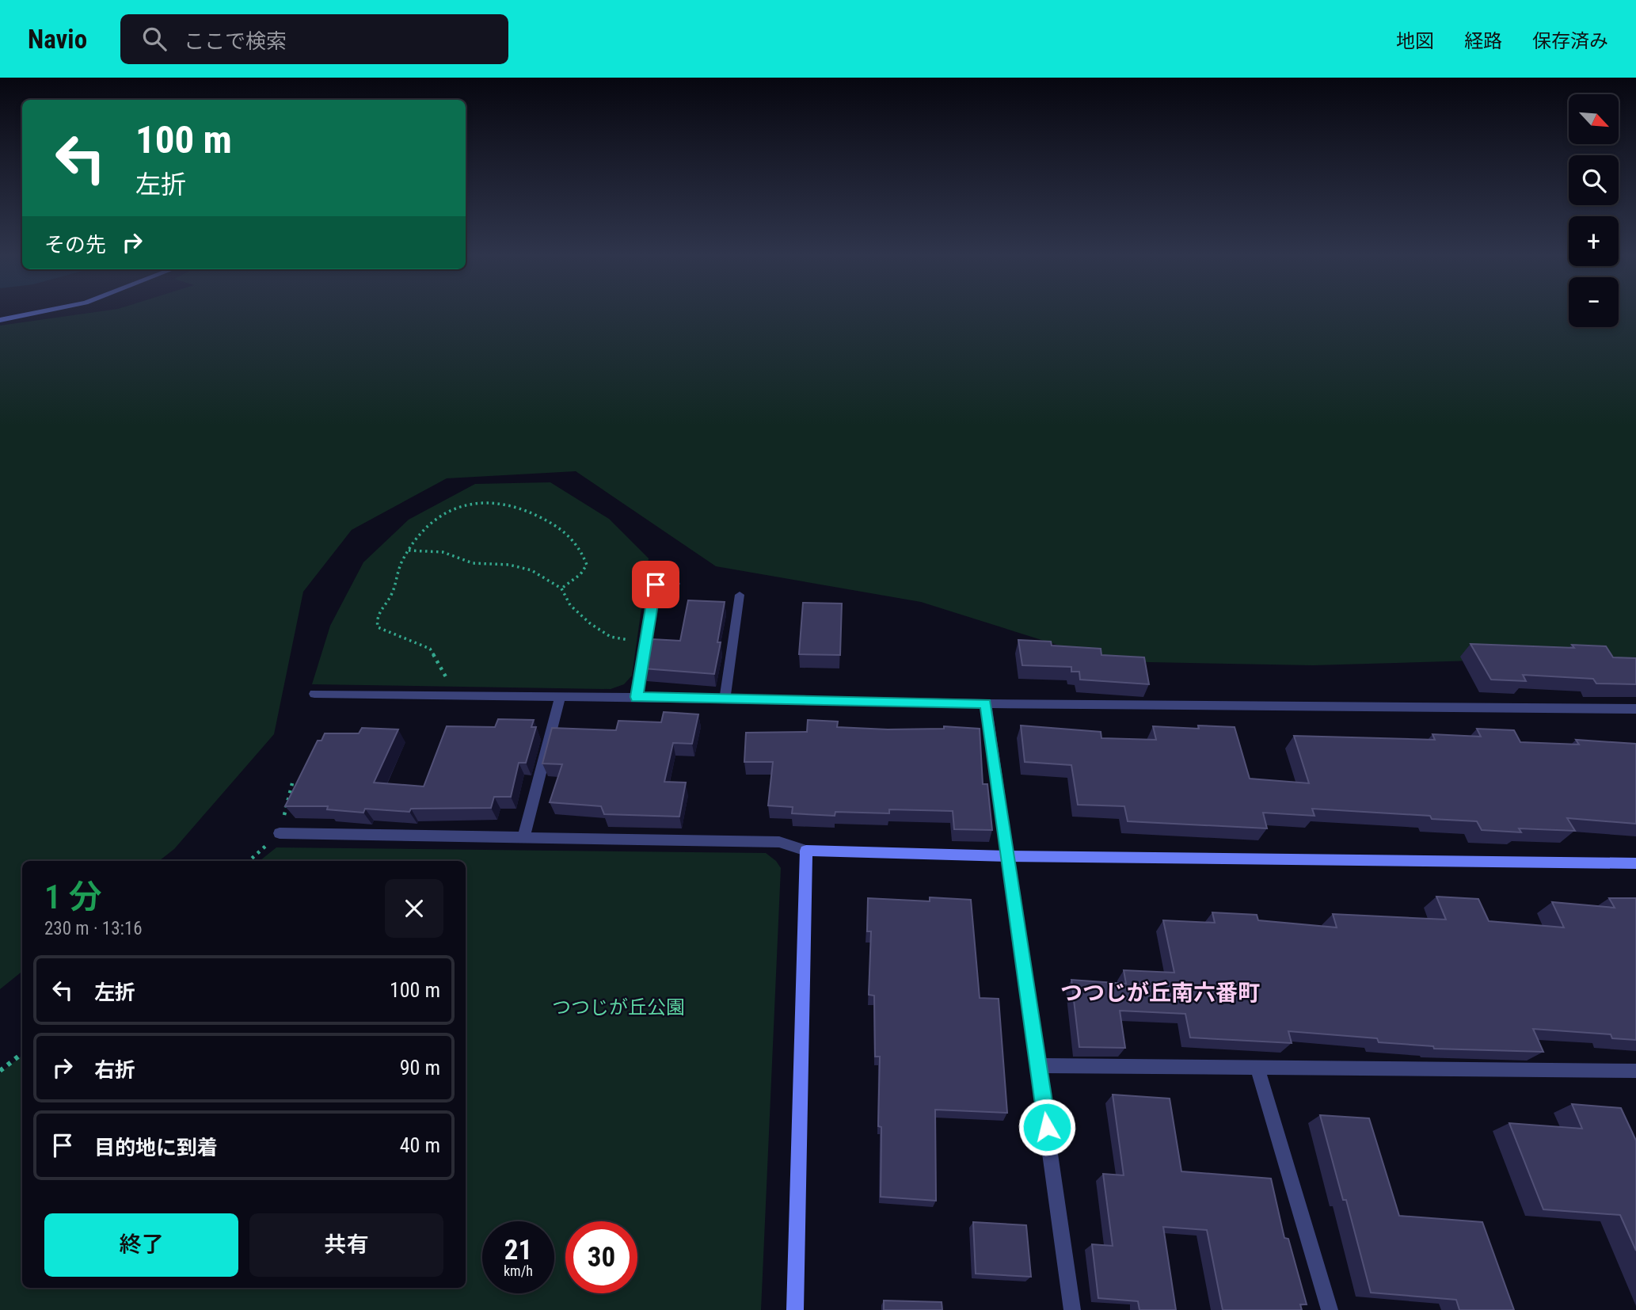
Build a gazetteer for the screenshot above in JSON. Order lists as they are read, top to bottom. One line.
{"districts":["つつじが丘南六番町"],"parks":["つつじが丘公園"],"north":"bottom right","page":{"header":"Navio","search":"ここで検索","nav":["地図","経路","保存済み"],"map_buttons":["+","−"],"turn":["100 m","左折"],"then":"その先","heading":["1 分","230 m · 13:16"],"list":[{"name":"左折","value":"100 m"},{"name":"右折","value":"90 m"},{"name":"目的地に到着","value":"40 m"}],"buttons":["終了","共有"],"speed":"21 km/h","limit":"30"}}
